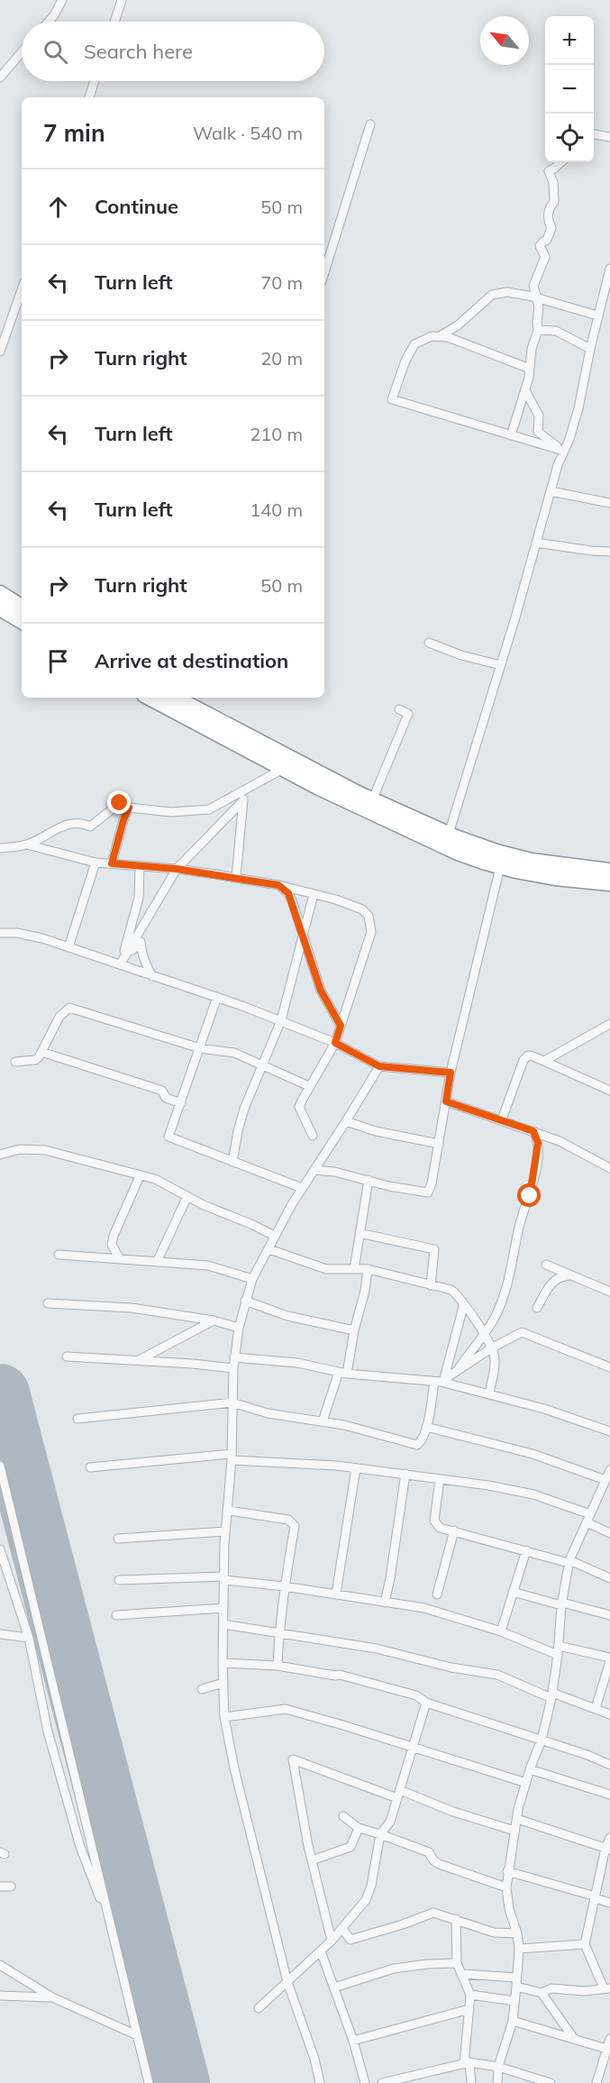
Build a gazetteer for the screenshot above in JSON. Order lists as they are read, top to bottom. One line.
{"north":"top left","page":{"map_buttons":["+","−"],"search":"Search here","heading":["7 min","Walk · 540 m"],"list":[["Continue","50 m"],["Turn left","70 m"],["Turn right","20 m"],["Turn left","210 m"],["Turn left","140 m"],["Turn right","50 m"],"Arrive at destination"]}}
